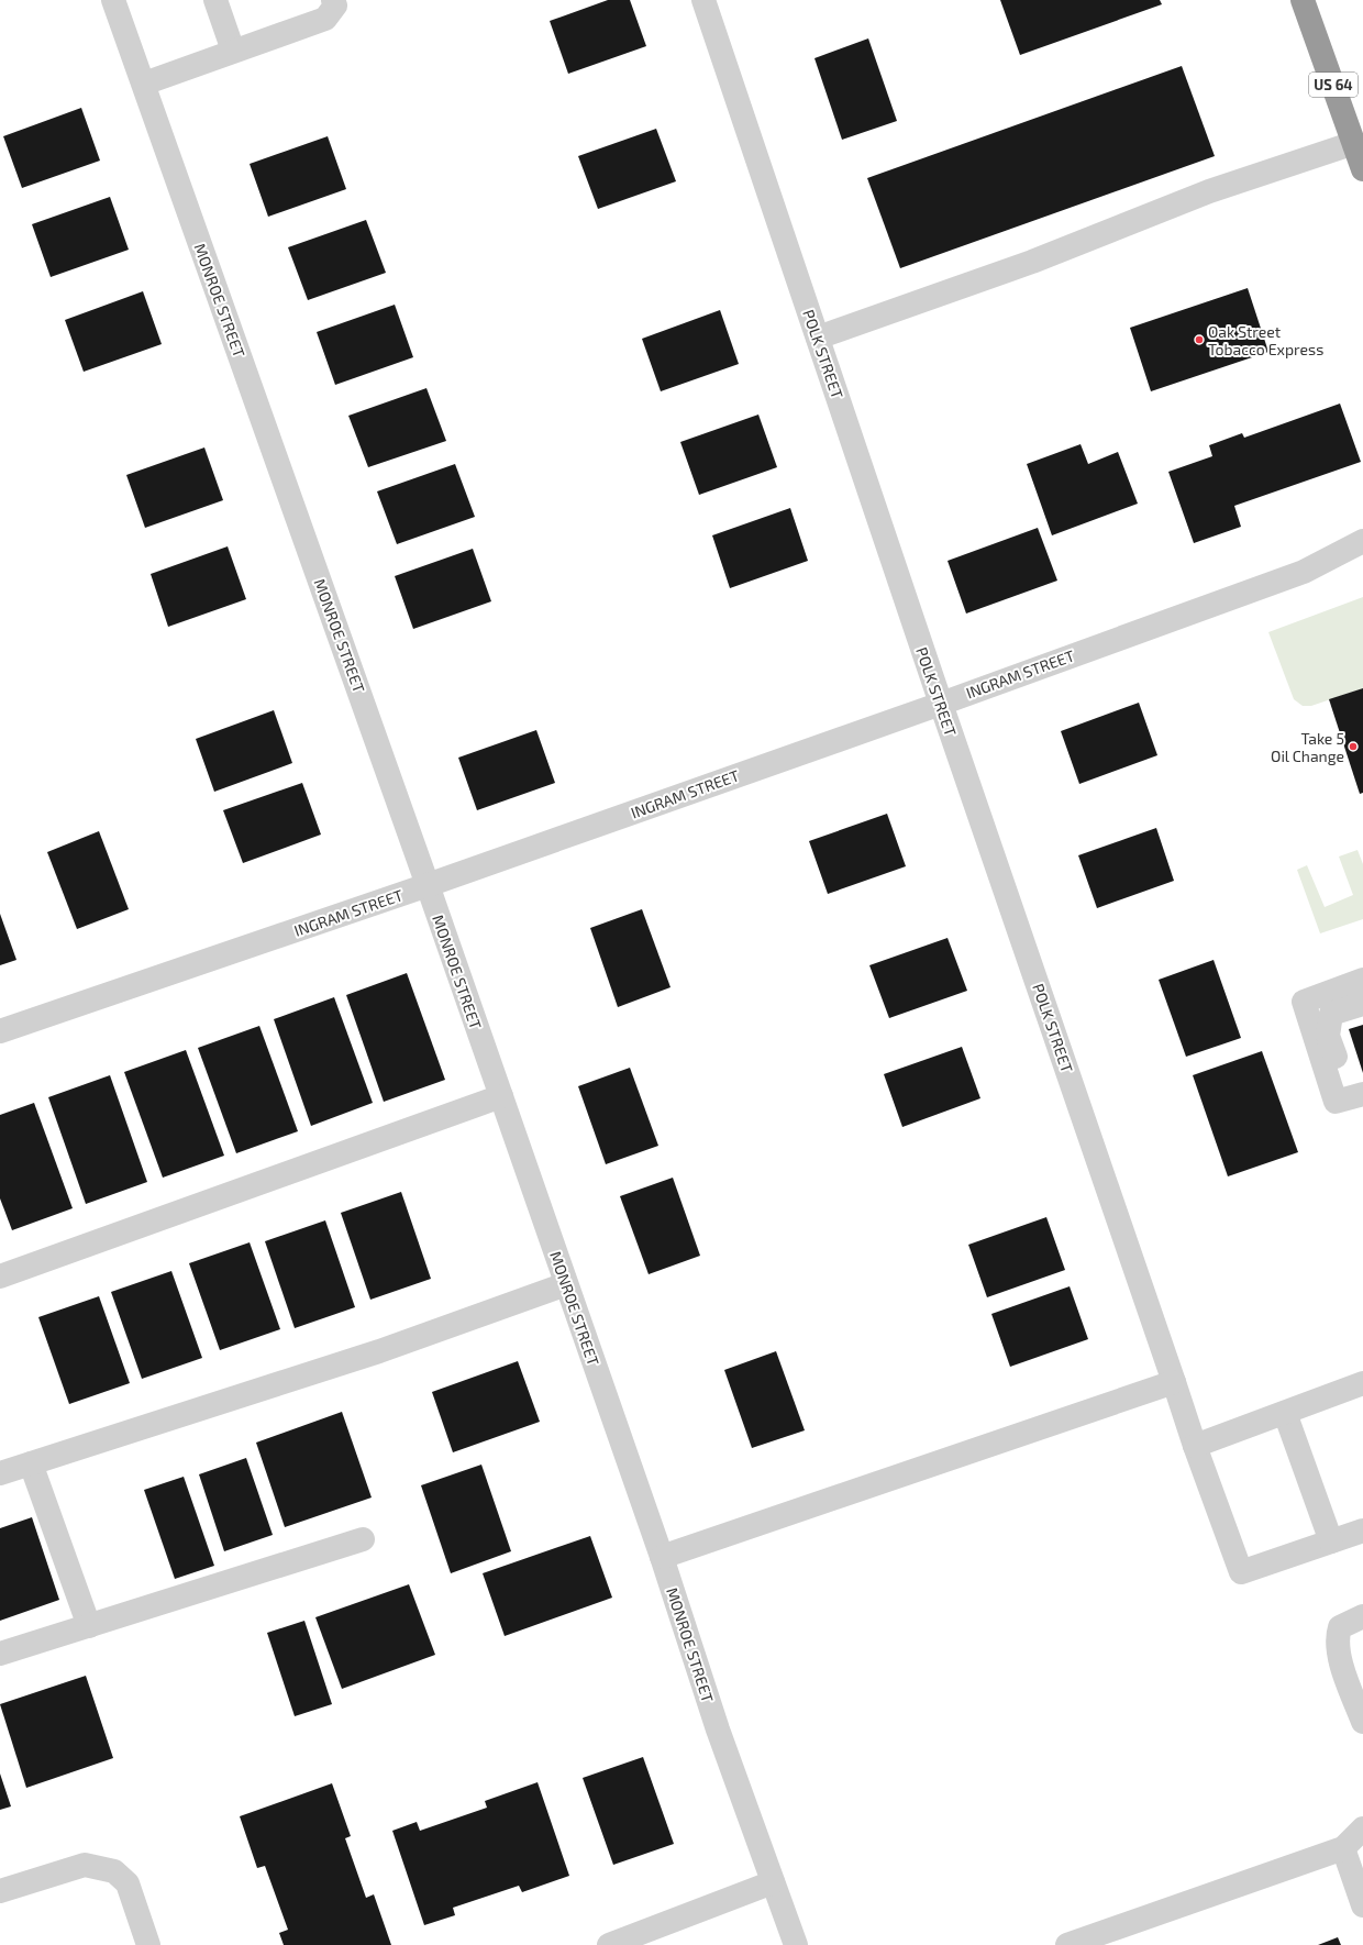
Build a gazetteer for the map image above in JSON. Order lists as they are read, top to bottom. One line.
{"streets":{"highway":["US 64"],"street":["MONROE STREET","POLK STREET","INGRAM STREET"]},"crossings":[["MONROE STREET","INGRAM STREET"],["POLK STREET","INGRAM STREET"]],"places":["Oak Street Tobacco Express","Take 5 Oil Change"]}
